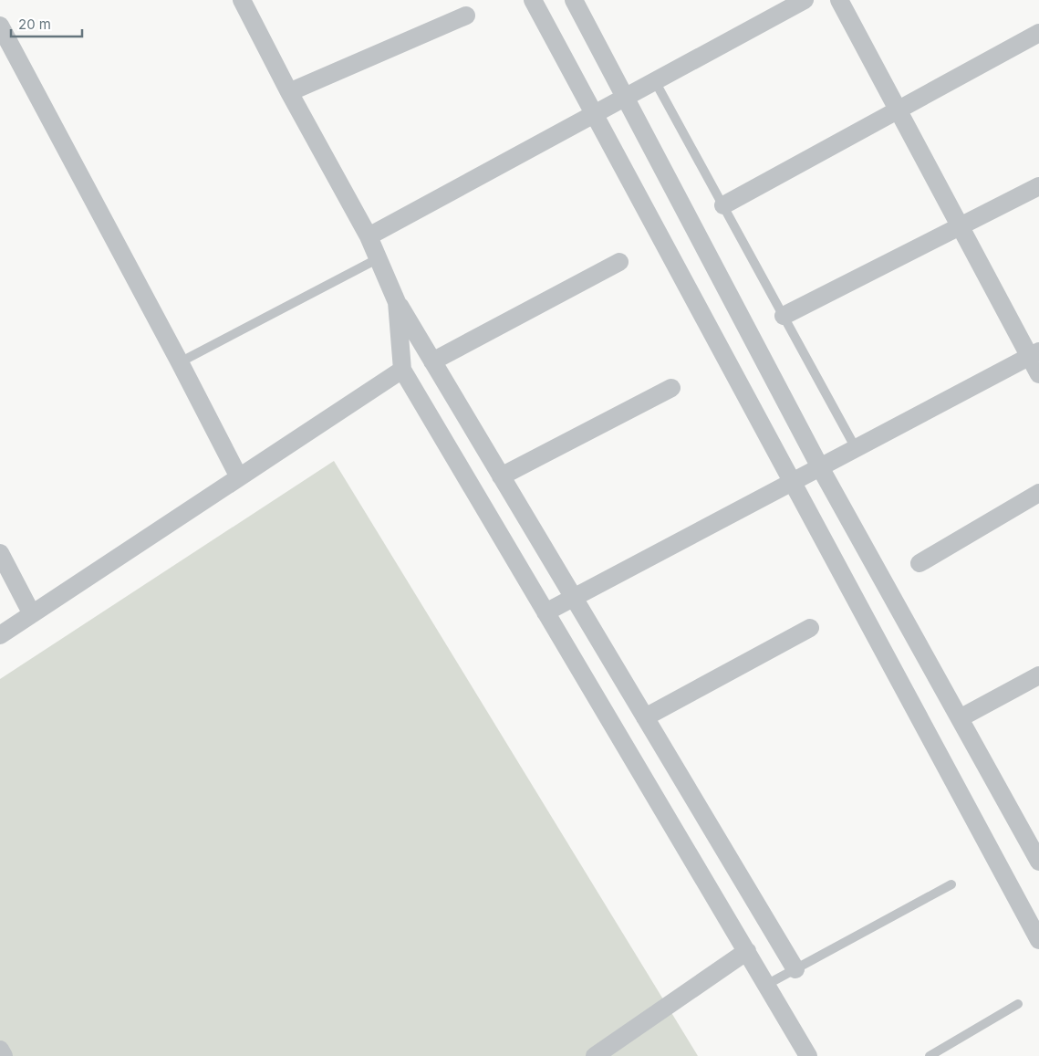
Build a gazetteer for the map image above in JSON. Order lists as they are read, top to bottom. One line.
{"scale_bar":"20 m"}
